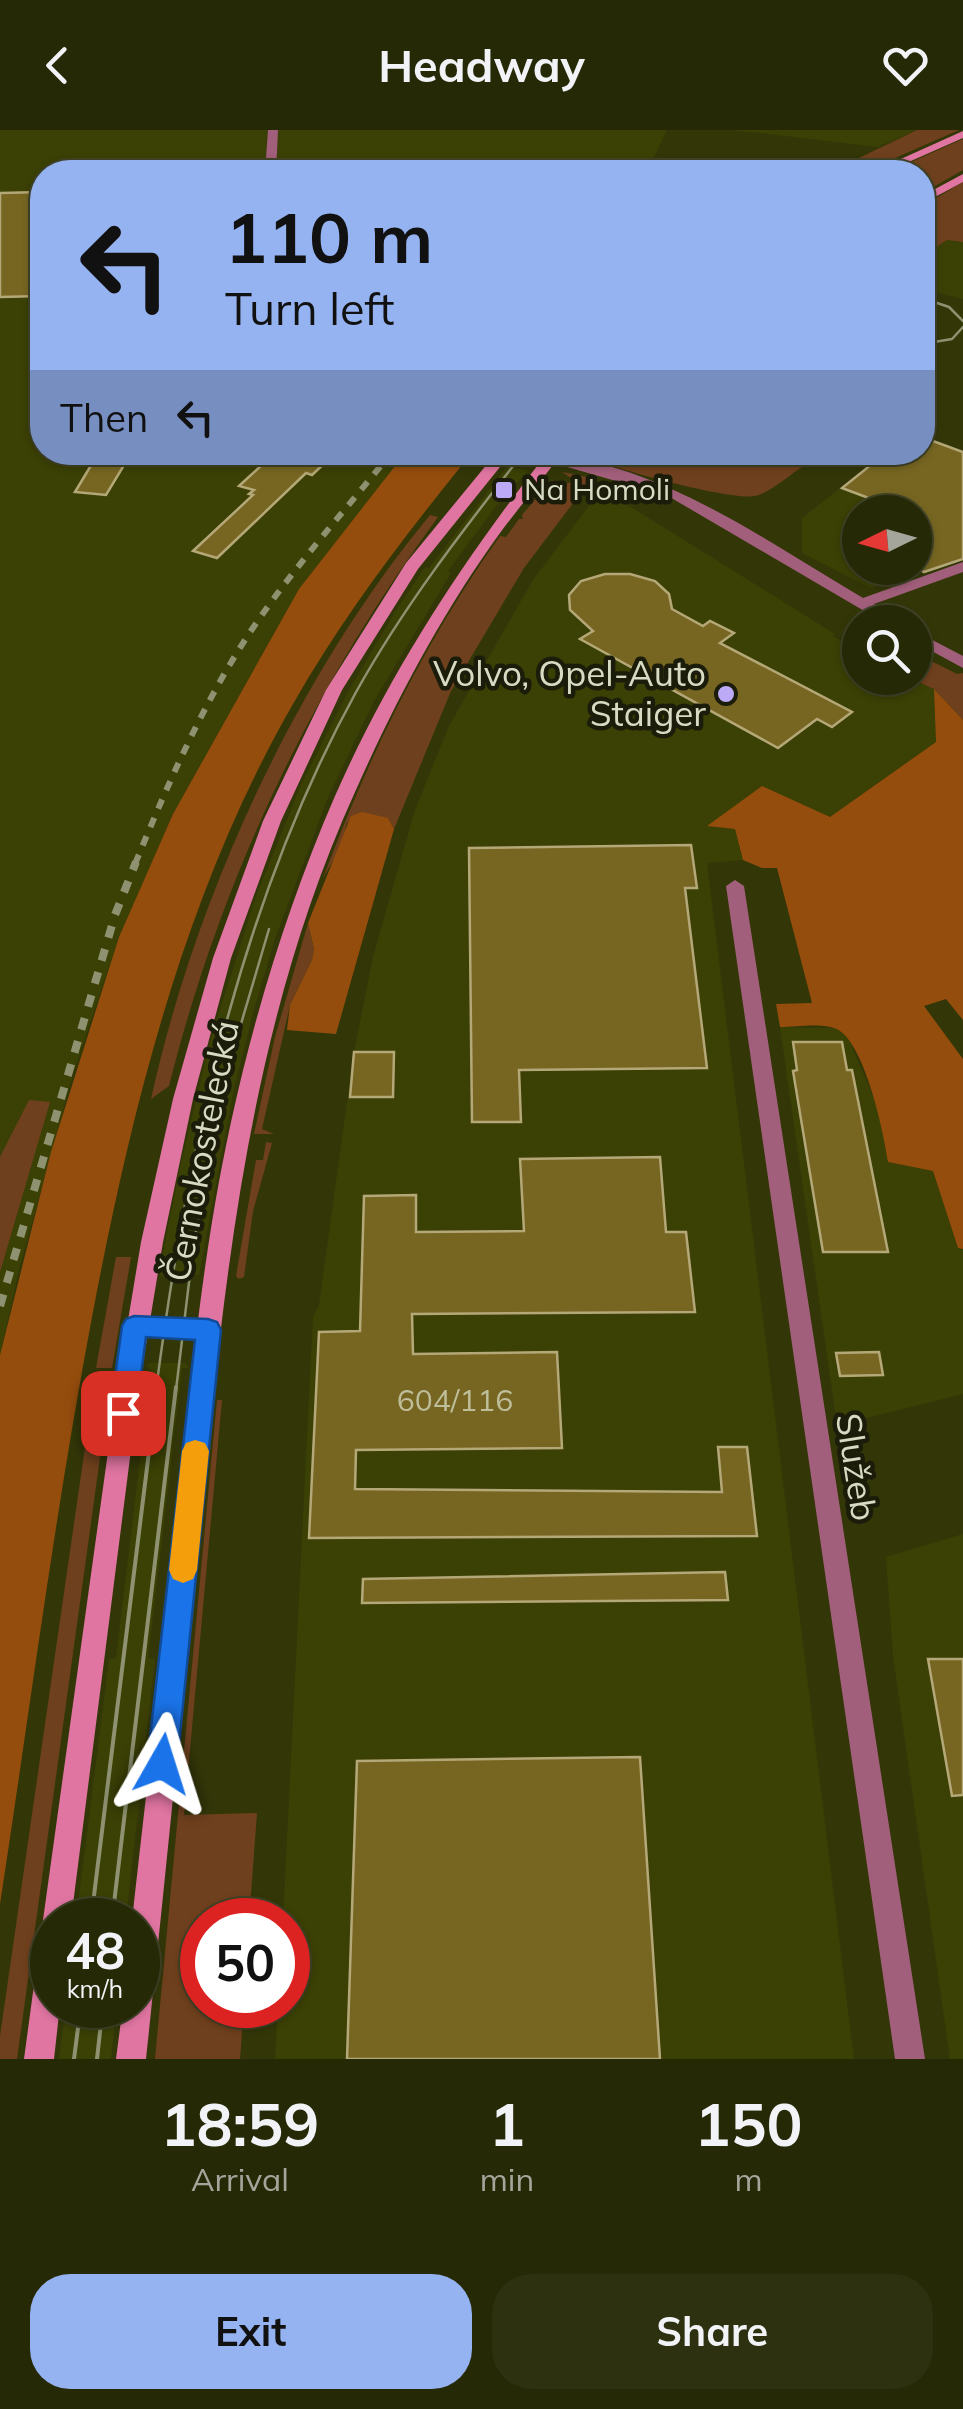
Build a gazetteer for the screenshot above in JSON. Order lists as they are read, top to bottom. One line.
{"streets":{"main road":["Černokostelecká"],"street":["Služeb"]},"places":{"transit":["Na Homoli"],"other":["Volvo, Opel-Auto Staiger"]},"house_numbers":["604/116"],"north":"left","page":{"header":"Headway","turn":["110 m","Turn left"],"then":"Then","speed":"48 km/h","limit":"50","eta":["18:59","Arrival","1","min","150","m"],"buttons":["Exit","Share"]}}
